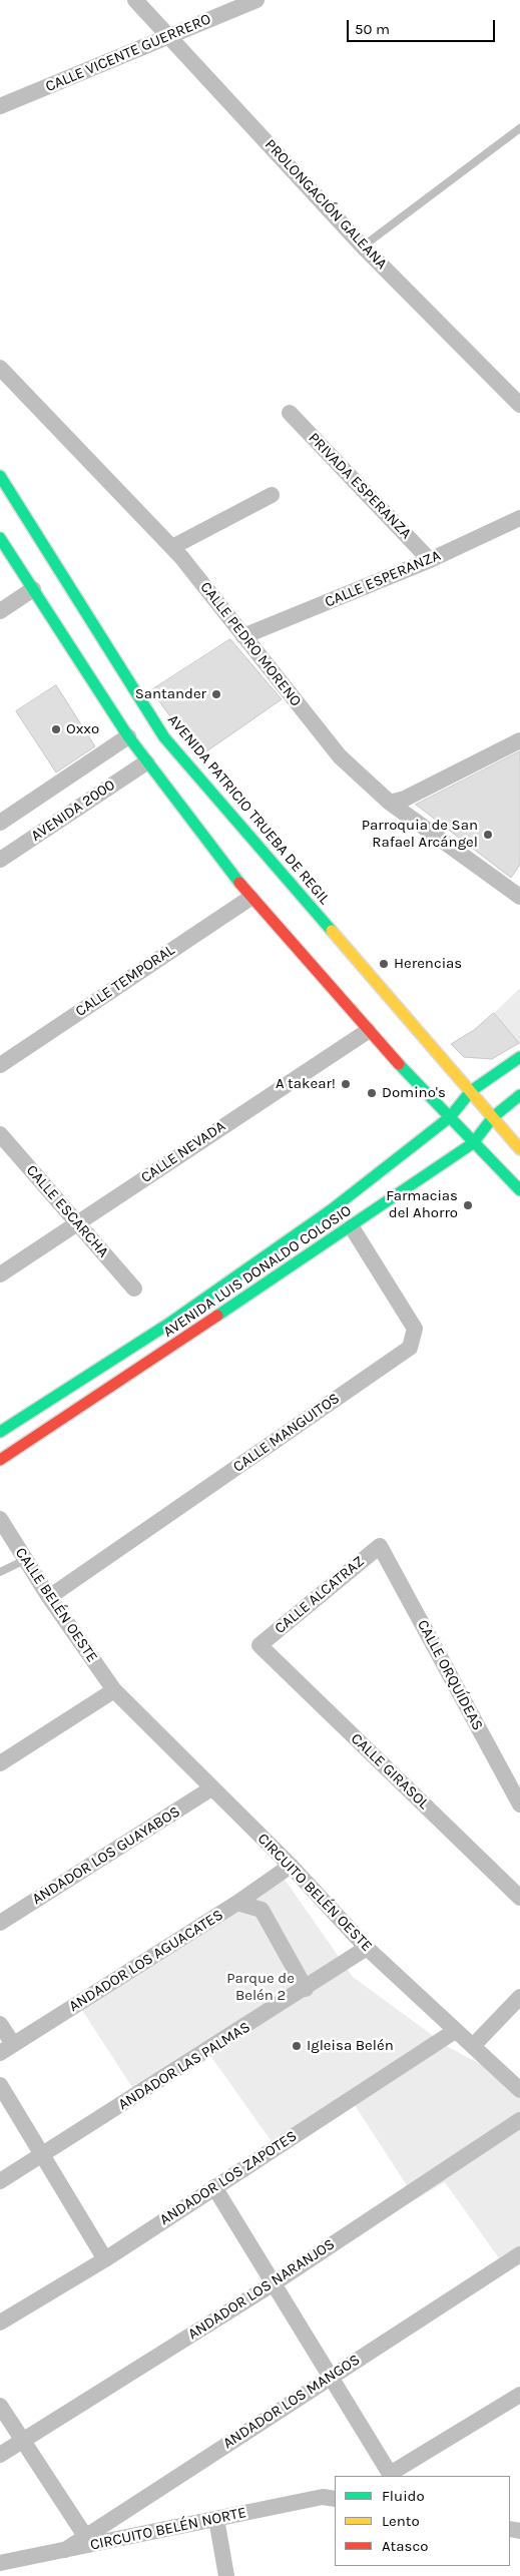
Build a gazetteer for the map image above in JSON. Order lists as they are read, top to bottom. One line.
{"streets":{"main road":["AVENIDA PATRICIO TRUEBA DE REGIL","AVENIDA LUIS DONALDO COLOSIO"],"street":["CALLE VICENTE GUERRERO","PROLONGACIÓN GALEANA","PRIVADA ESPERANZA","CALLE ESPERANZA","CALLE PEDRO MORENO","AVENIDA 2000","CALLE TEMPORAL","CALLE NEVADA","CALLE ESCARCHA","CALLE MANGUITOS","CALLE ALCATRAZ","CALLE BELÉN OESTE","CALLE ORQUÍDEAS","CALLE GIRASOL","ANDADOR LOS GUAYABOS","CIRCUITO BELÉN OESTE","ANDADOR LOS AGUACATES","ANDADOR LAS PALMAS","ANDADOR LOS ZAPOTES","ANDADOR LOS NARANJOS","ANDADOR LOS MANGOS","CIRCUITO BELÉN NORTE"]},"crossings":[["CALLE VICENTE GUERRERO","PROLONGACIÓN GALEANA"],["PRIVADA ESPERANZA","CALLE ESPERANZA"],["CALLE ESPERANZA","CALLE PEDRO MORENO"],["AVENIDA PATRICIO TRUEBA DE REGIL","AVENIDA LUIS DONALDO COLOSIO"],["CALLE NEVADA","CALLE ESCARCHA"],["AVENIDA LUIS DONALDO COLOSIO","CALLE MANGUITOS"],["CALLE MANGUITOS","CALLE BELÉN OESTE"],["CALLE ALCATRAZ","CALLE ORQUÍDEAS"],["CALLE ALCATRAZ","CALLE GIRASOL"],["CALLE BELÉN OESTE","CIRCUITO BELÉN OESTE"],["ANDADOR LOS GUAYABOS","CIRCUITO BELÉN OESTE"],["CIRCUITO BELÉN OESTE","ANDADOR LOS AGUACATES"],["CIRCUITO BELÉN OESTE","ANDADOR LAS PALMAS"],["CIRCUITO BELÉN OESTE","ANDADOR LOS ZAPOTES"],["ANDADOR LOS MANGOS","CIRCUITO BELÉN NORTE"]],"parks":["Parque de Belén 2"],"places":["Santander","Oxxo","Parroquia de San Rafael Arcángel","Herencias","A takear!","Domino's","Farmacias del Ahorro","Igleisa Belén"],"legend":["Fluido","Lento","Atasco"],"scale_bar":"50 m"}
